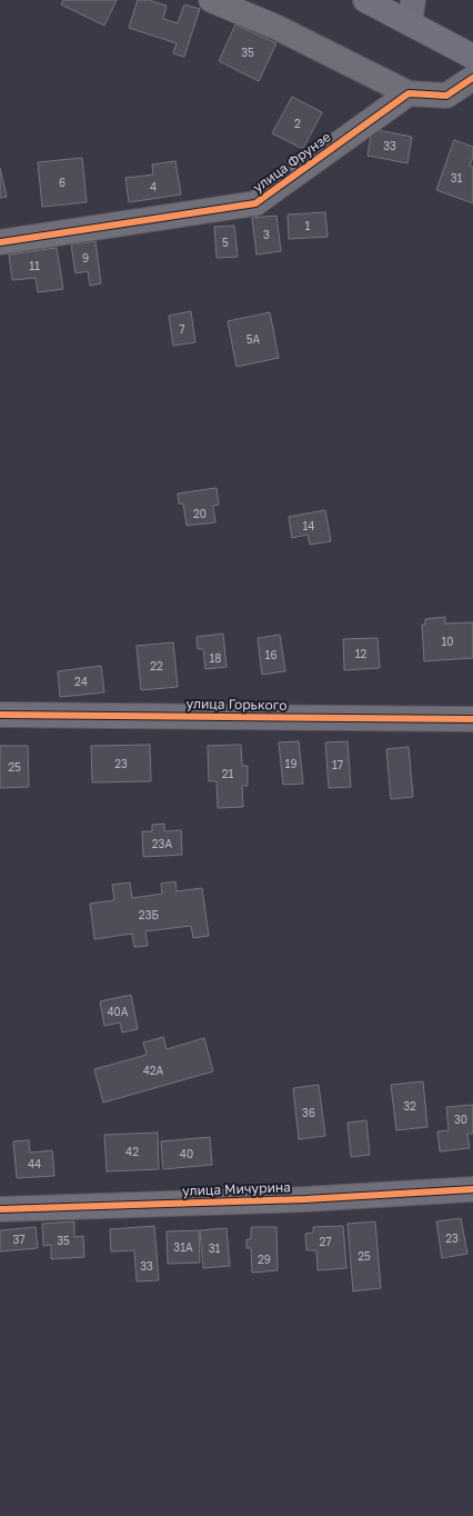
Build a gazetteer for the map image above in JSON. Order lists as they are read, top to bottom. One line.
{"streets":{"street":["улица Фрунзе","улица Горького","улица Мичурина"]},"house_numbers":["35","2","33","31","6","4","1","3","5","9","11","7","5А","20","14","10","12","16","18","22","24","23","19","17","25","21","23А","23Б","40А","42А","32","36","30","42","40","44","23","37","35","27","31А","31","25","29","33"]}
